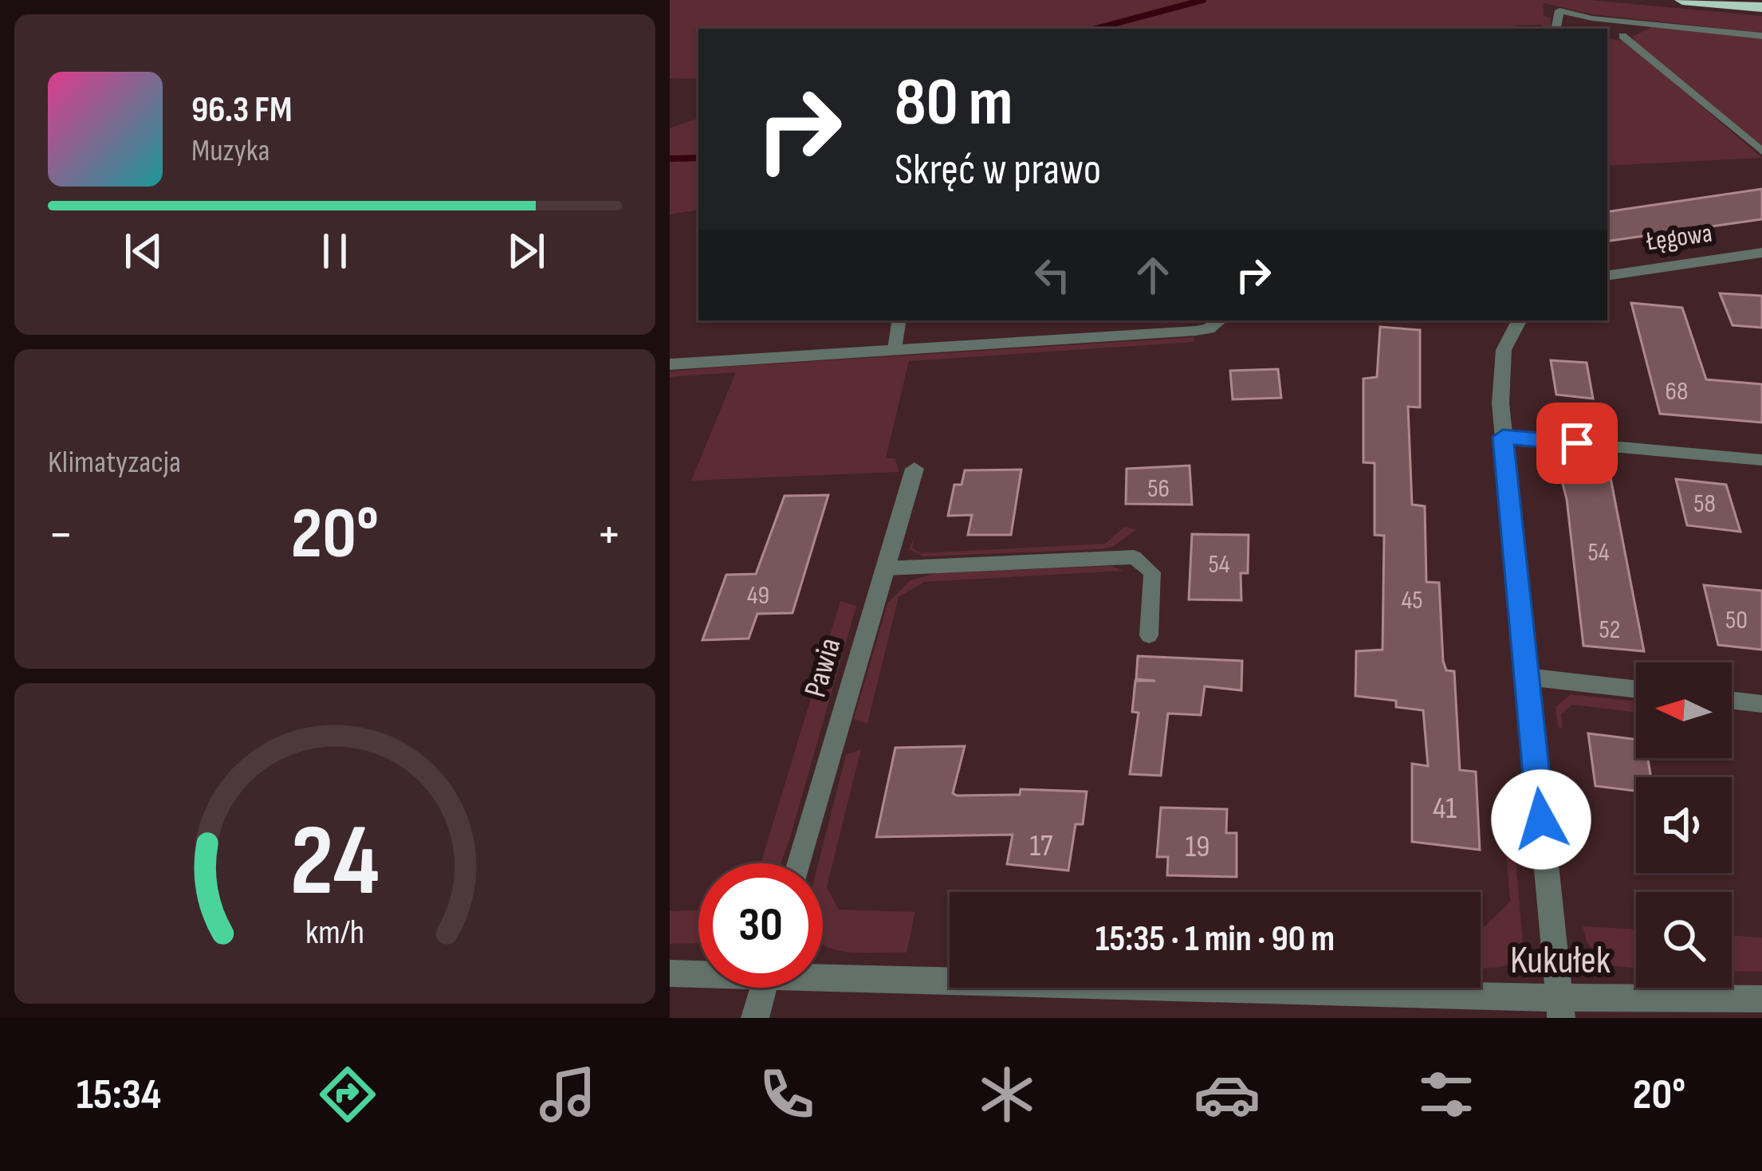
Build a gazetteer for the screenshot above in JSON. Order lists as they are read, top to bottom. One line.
{"streets":{"street":["Łęgowa","Pawia","Kukułek"]},"house_numbers":["68","56","58","54","54","49","45","50","52","41","17","19"],"north":"left","page":{"turn":["80 m","Skręć w prawo"],"song":["96.3 FM","Muzyka"],"tile":"Klimatyzacja","heat":["−","20°","+"],"limit":"30","trip":"15:35 · 1 min · 90 m","tabs":["15:34","20°"],"gauge":["24","km/h"]}}
